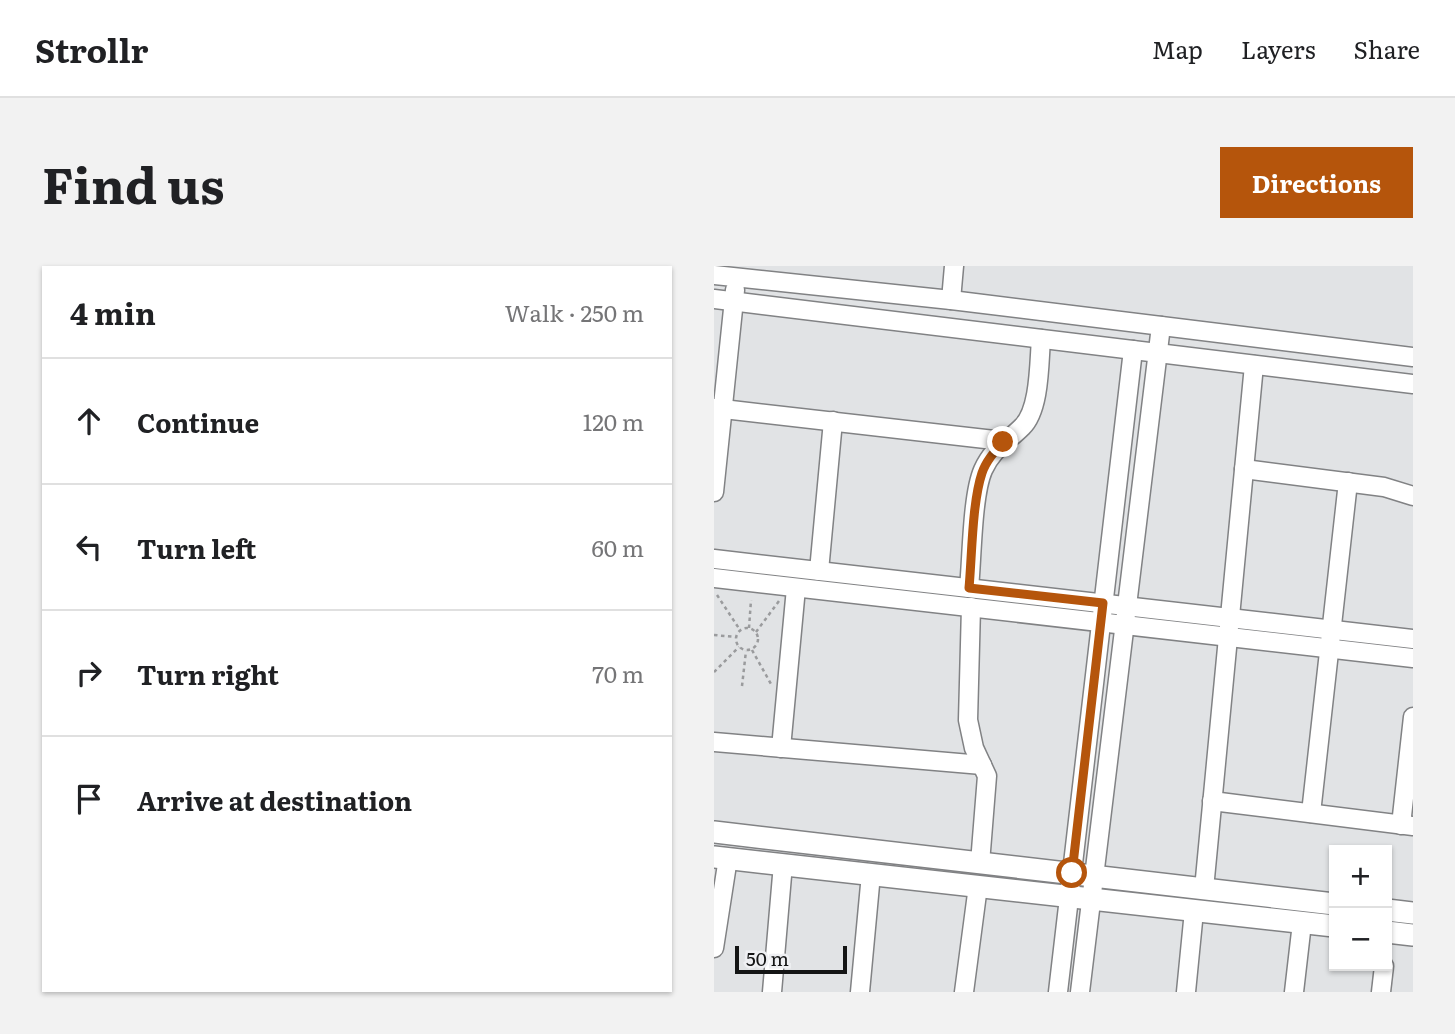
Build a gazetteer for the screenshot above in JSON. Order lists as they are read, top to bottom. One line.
{"scale_bar":"50 m","page":{"header":"Strollr","nav":["Map","Layers","Share"],"title":"Find us","buttons":"Directions","heading":["4 min","Walk · 250 m"],"list":[["Continue","120 m"],["Turn left","60 m"],["Turn right","70 m"],"Arrive at destination"],"map_buttons":["+","−"],"scale":"50 m"}}
